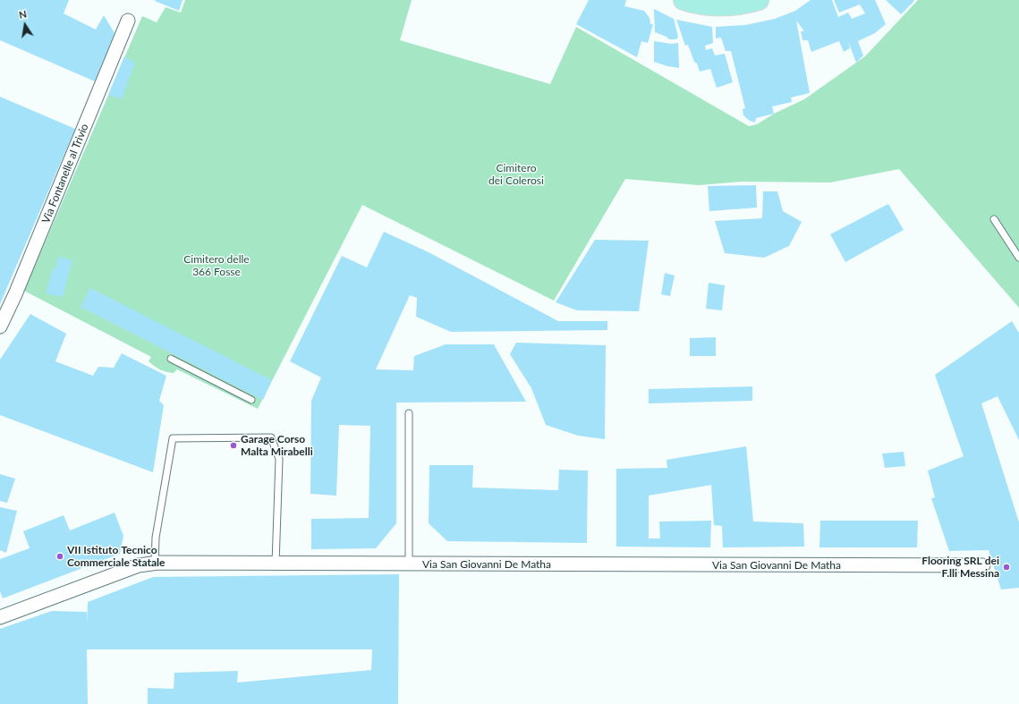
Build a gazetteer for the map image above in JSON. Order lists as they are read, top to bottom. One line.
{"streets":{"street":["Via Fontanelle al Trivio","Via San Giovanni De Matha"]},"parks":["Cimitero dei Colerosi","Cimitero delle 366 Fosse"],"places":["Garage Corso Malta Mirabelli","VII Istituto Tecnico Commerciale Statale","Flooring SRL dei F.lli Messina"],"north":"top"}
